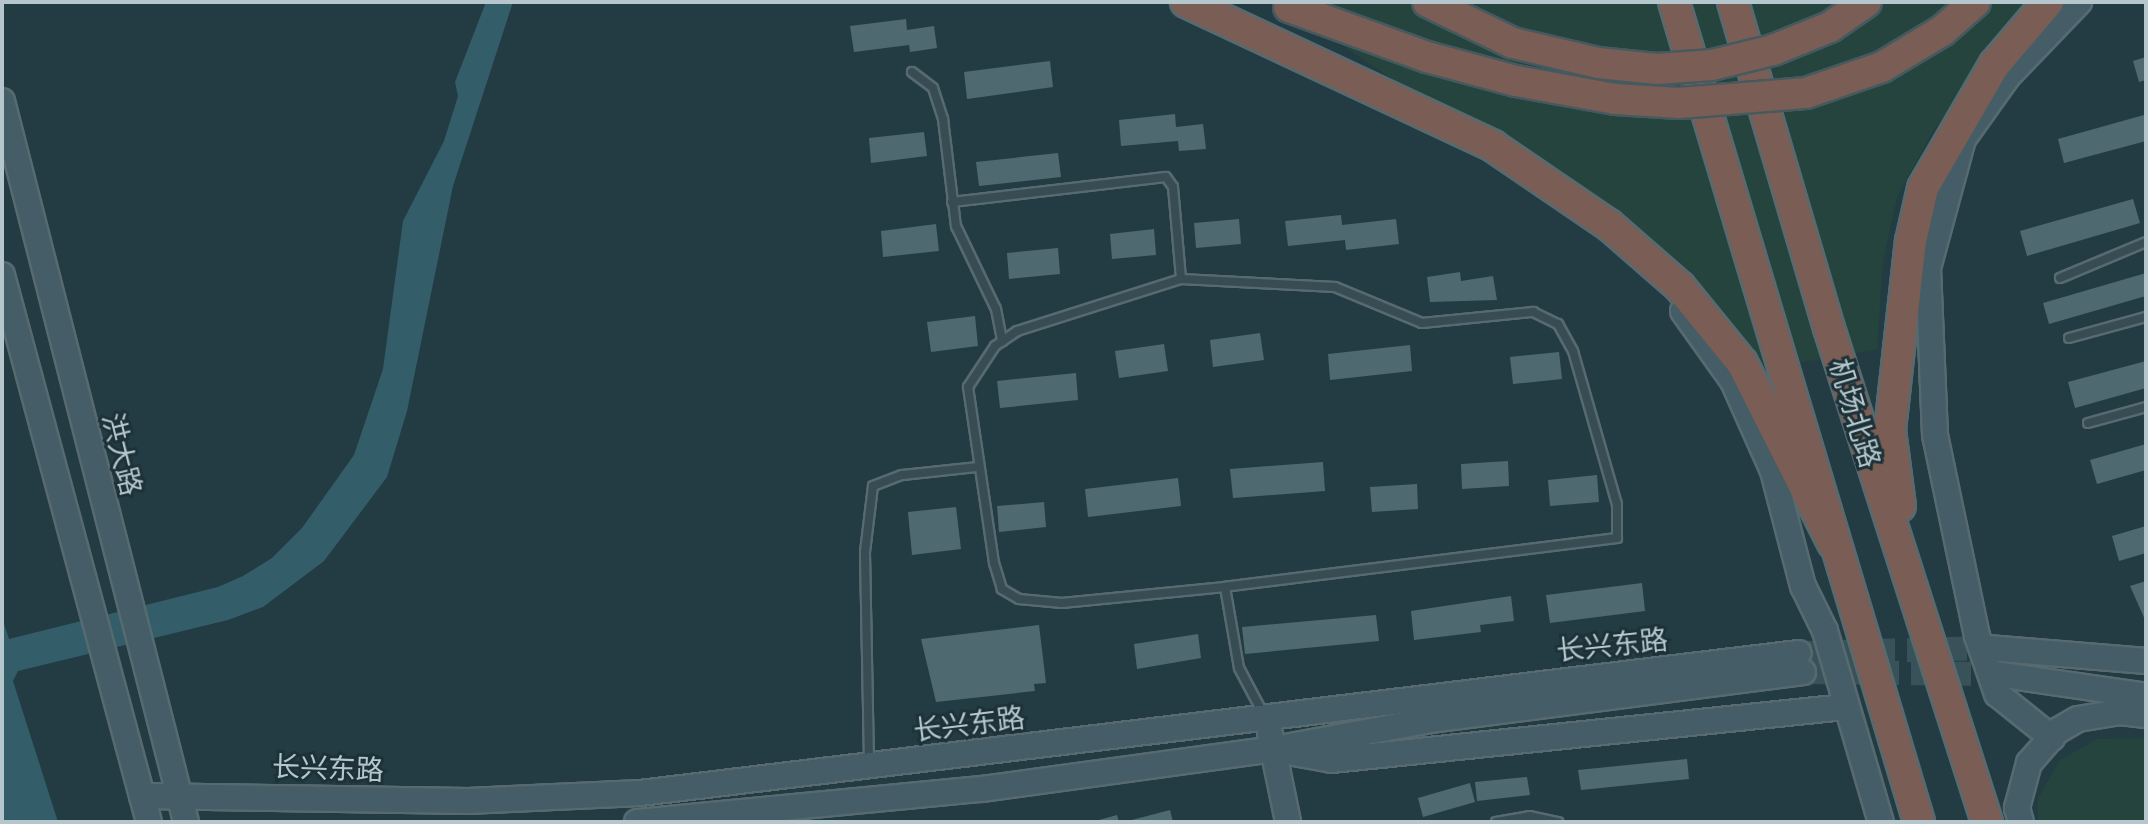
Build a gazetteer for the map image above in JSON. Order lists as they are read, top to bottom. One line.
{"streets":{"highway":["机场北路"],"main road":["洪大路","长兴东路"]},"crossings":[["洪大路","长兴东路"]]}
